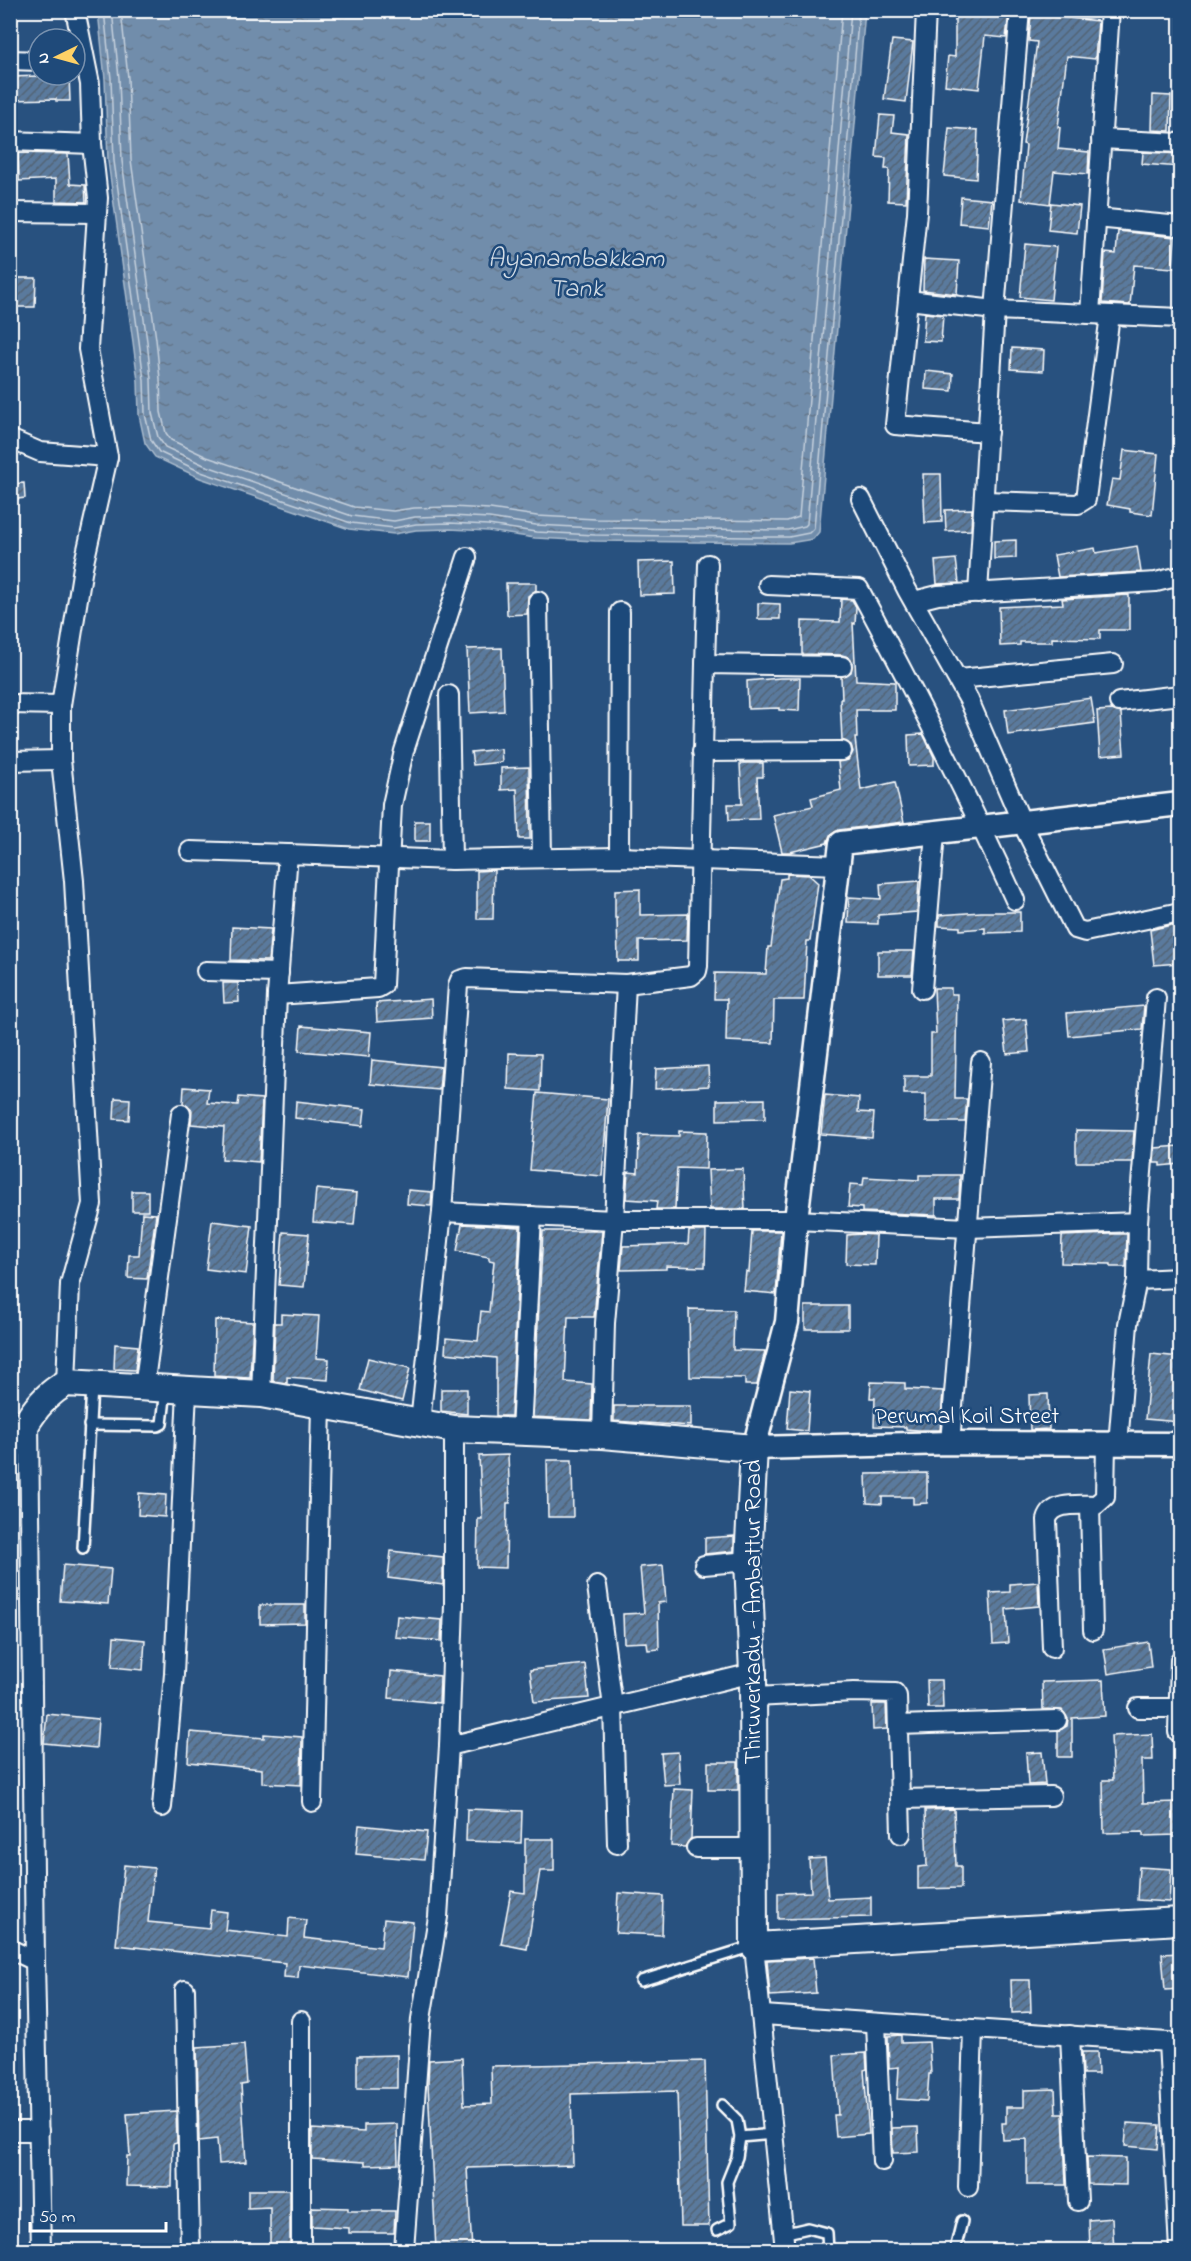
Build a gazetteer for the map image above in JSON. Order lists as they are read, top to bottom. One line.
{"streets":{"main road":["Thiruverkadu - Ambattur Road"],"street":["Perumal Koil Street"]},"crossings":[["Perumal Koil Street","Thiruverkadu - Ambattur Road"]],"water":["Ayanambakkam Tank"],"scale_bar":"50 m","north":"left"}
